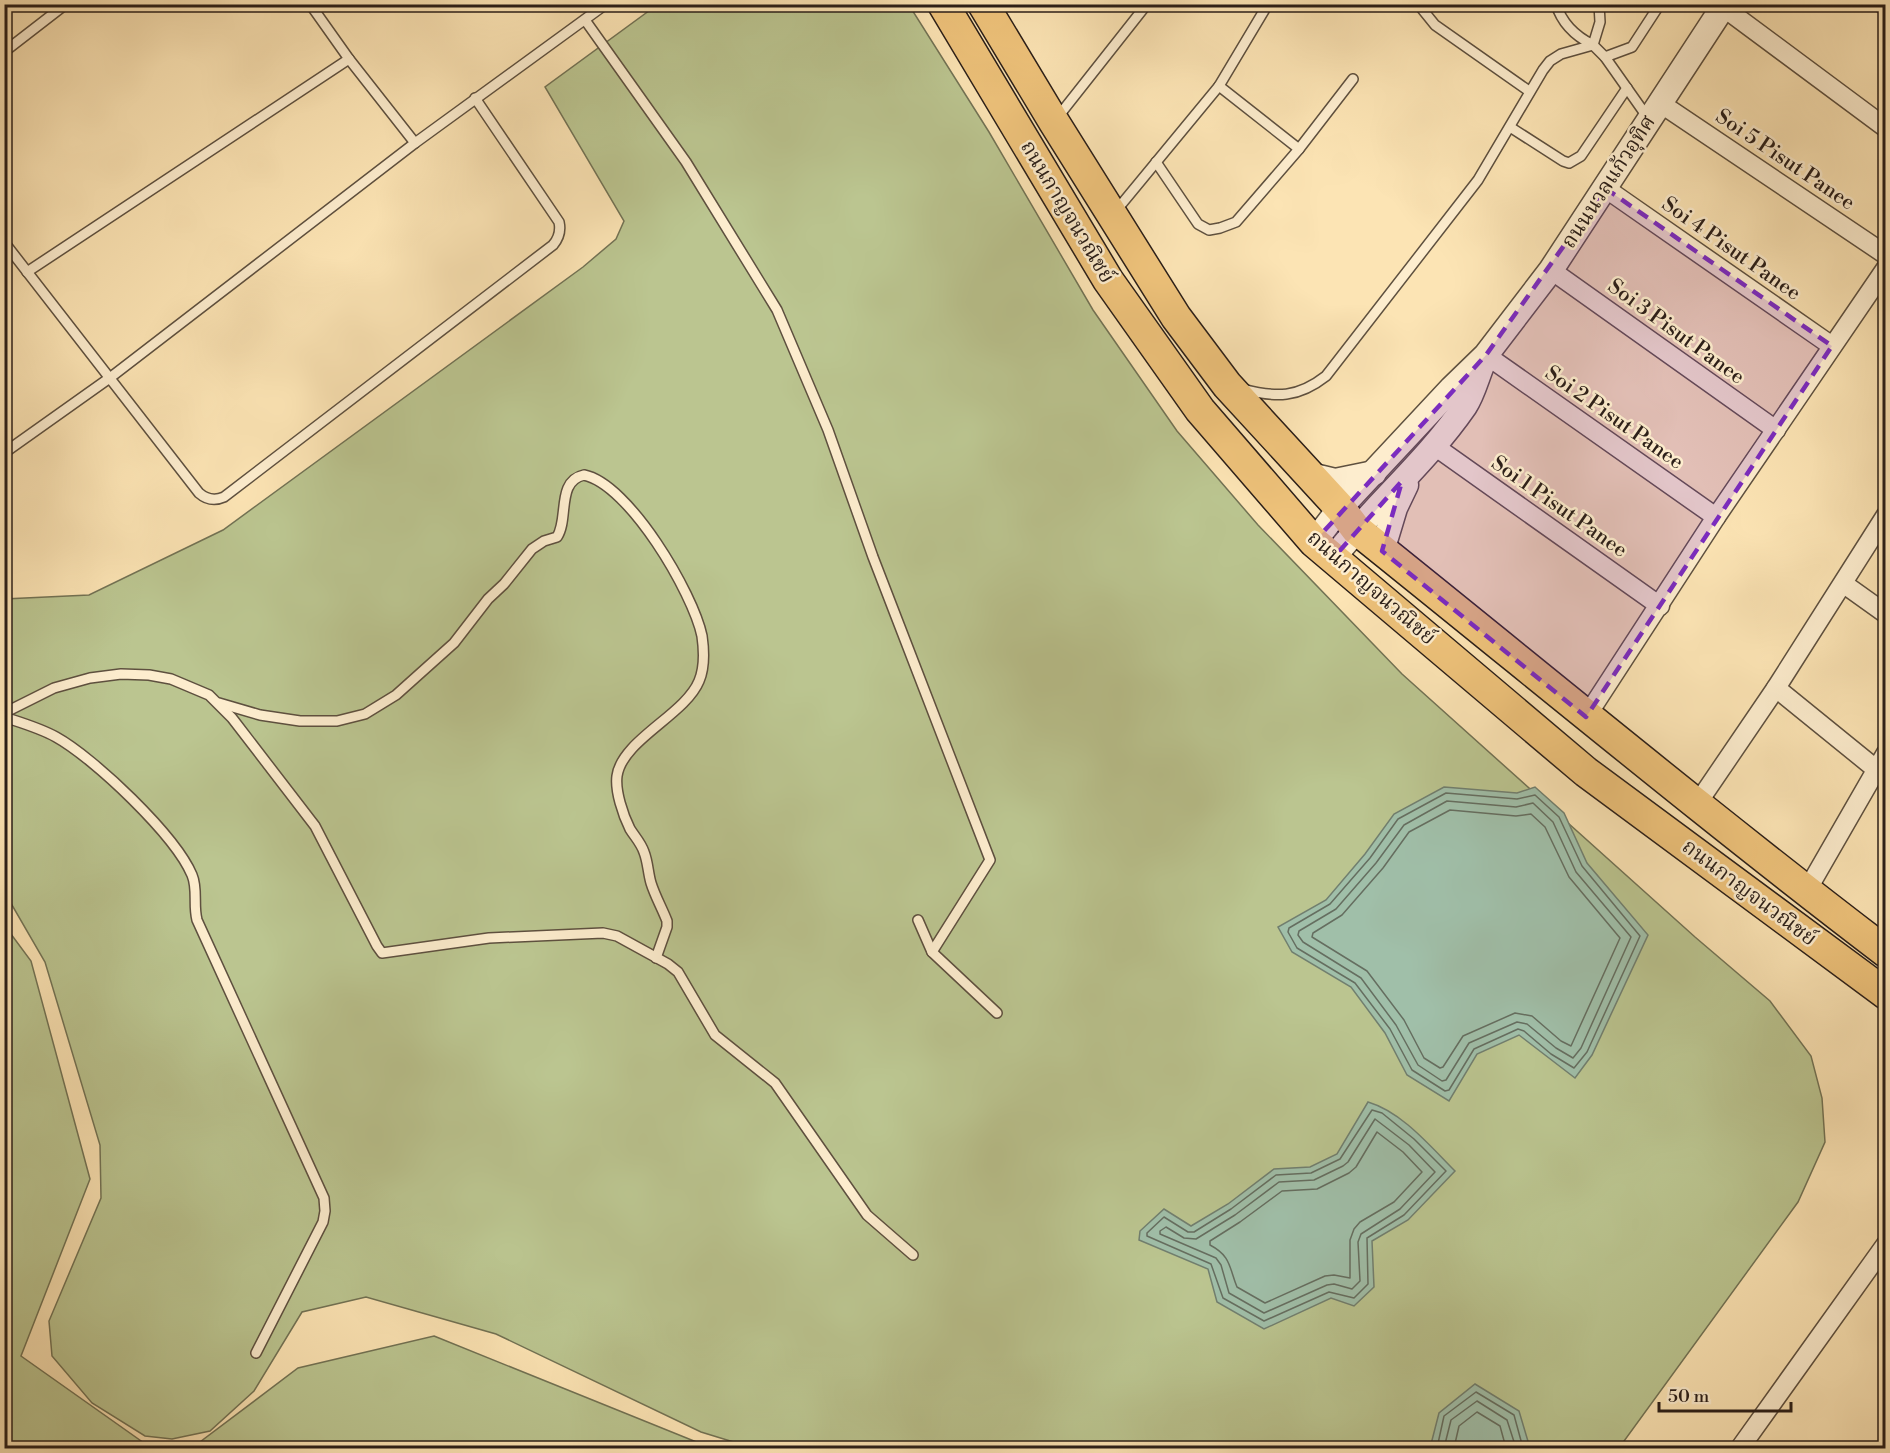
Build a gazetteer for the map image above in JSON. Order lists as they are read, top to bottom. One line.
{"streets":{"main road":["ถนนกาญจนวณิชย์"],"street":["Soi 5 Pisut Panee","ถนนนวลแก้วอุทิศ","Soi 4 Pisut Panee","Soi 3 Pisut Panee","Soi 2 Pisut Panee","Soi 1 Pisut Panee"]},"crossings":[["Soi 5 Pisut Panee","ถนนนวลแก้วอุทิศ"],["ถนนนวลแก้วอุทิศ","ถนนกาญจนวณิชย์"],["ถนนนวลแก้วอุทิศ","Soi 4 Pisut Panee"],["ถนนนวลแก้วอุทิศ","Soi 3 Pisut Panee"],["ถนนนวลแก้วอุทิศ","Soi 2 Pisut Panee"],["ถนนนวลแก้วอุทิศ","Soi 1 Pisut Panee"]],"scale_bar":"50 m"}
